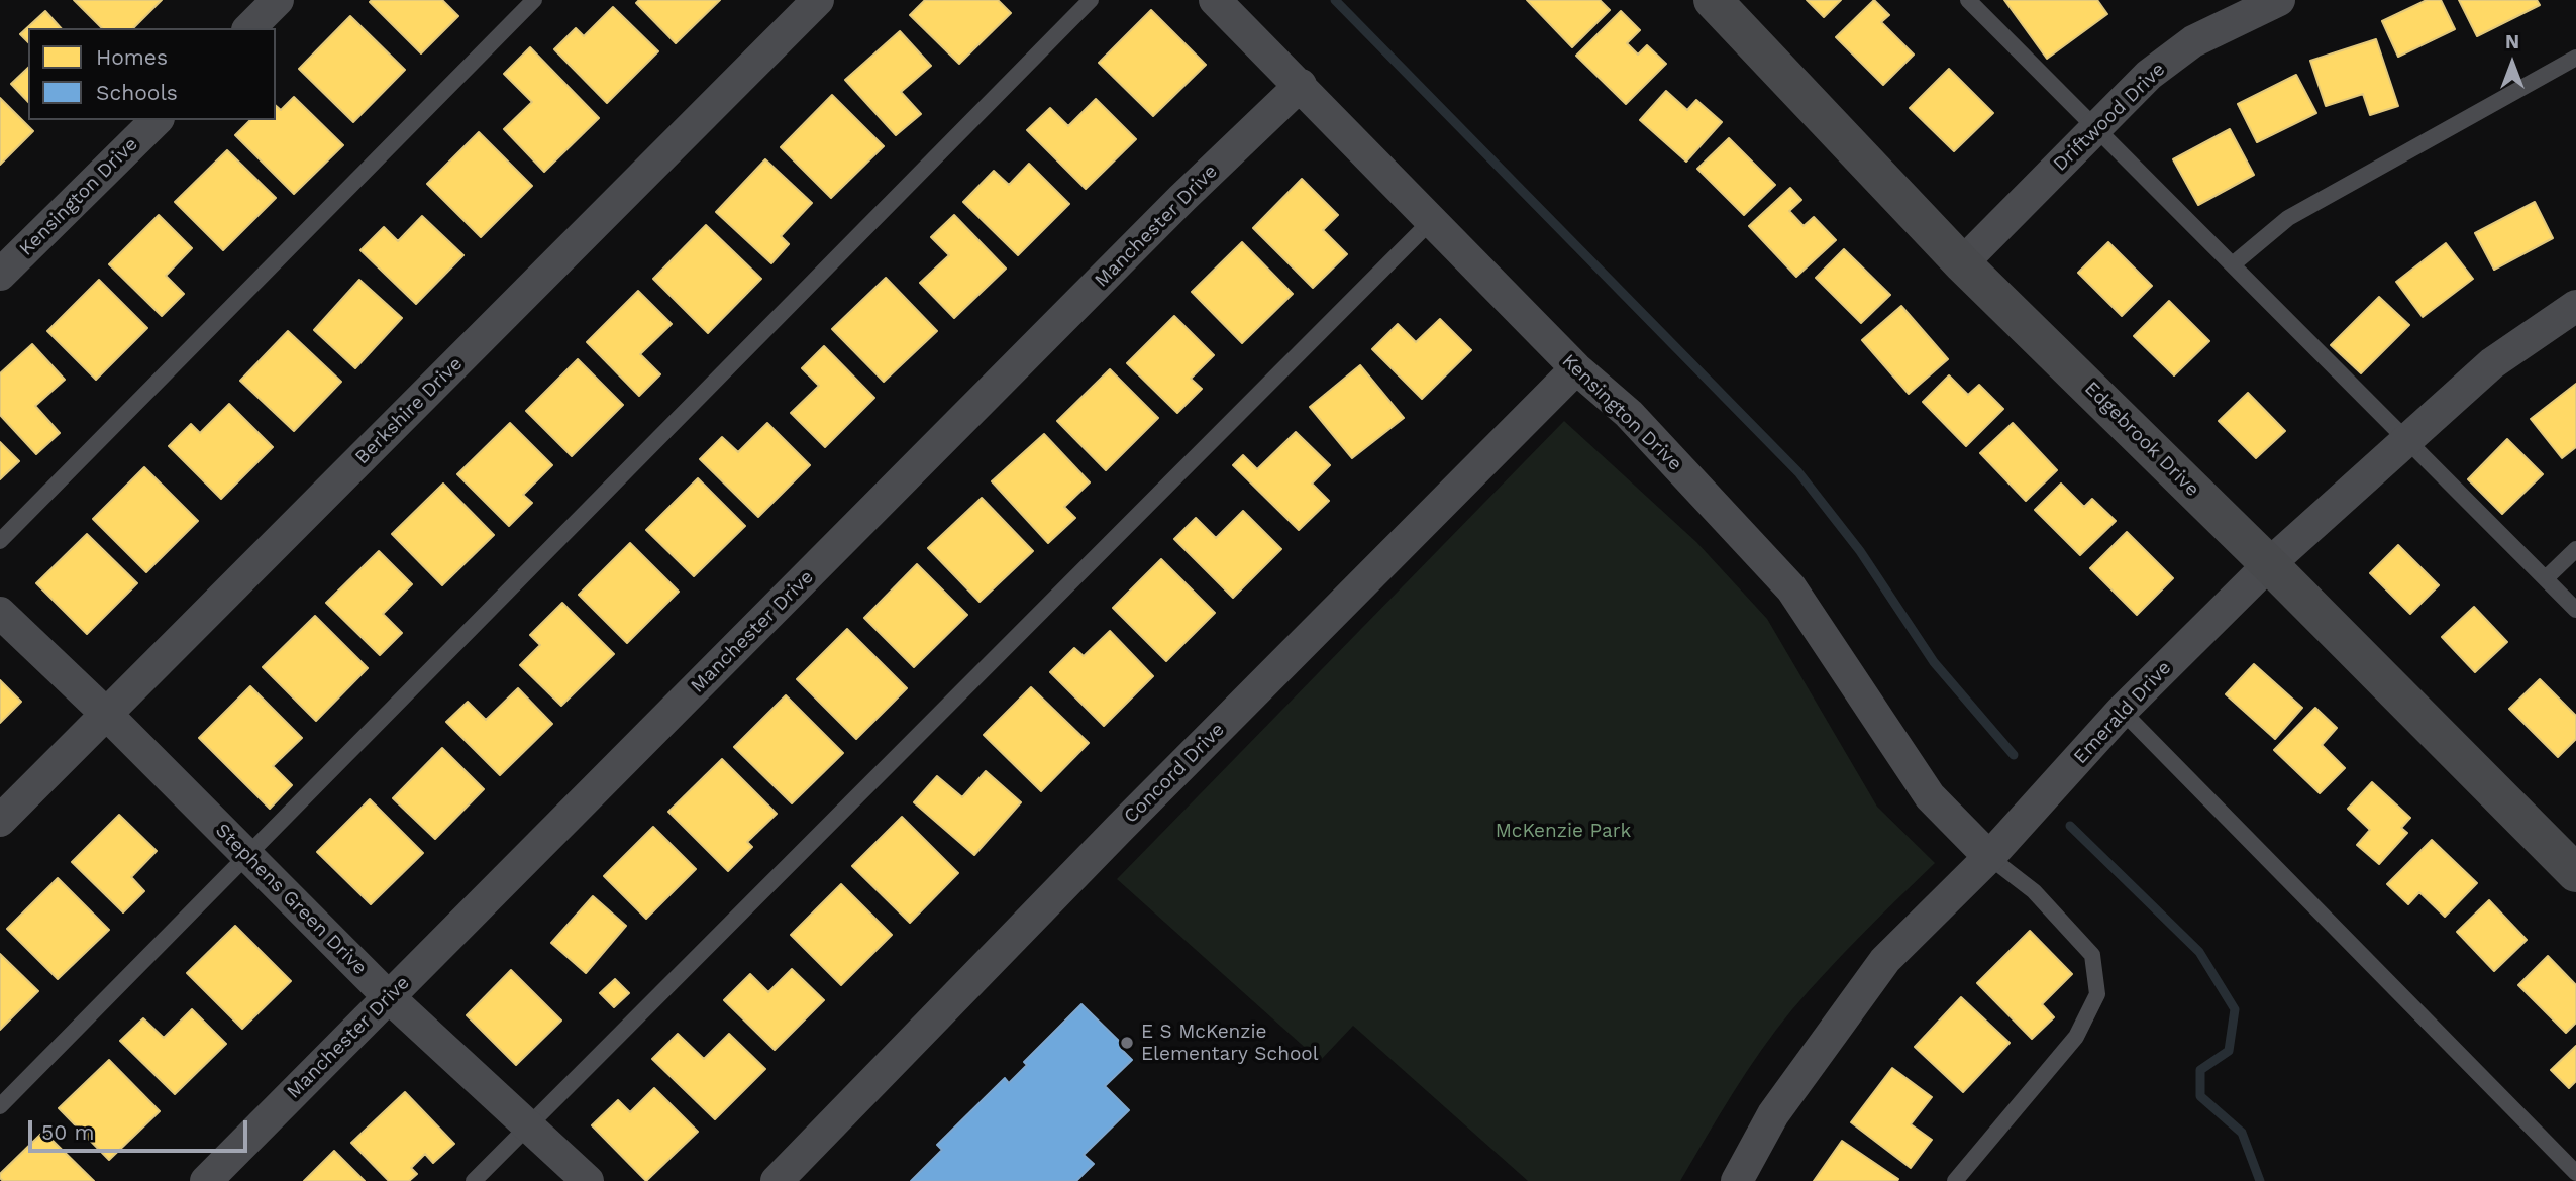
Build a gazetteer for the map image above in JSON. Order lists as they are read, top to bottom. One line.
{"streets":{"street":["Driftwood Drive","Kensington Drive","Manchester Drive","Berkshire Drive","Edgebrook Drive","Emerald Drive","Concord Drive","Stephens Green Drive"]},"crossings":[["Driftwood Drive","Edgebrook Drive"],["Kensington Drive","Manchester Drive"],["Kensington Drive","Emerald Drive"],["Kensington Drive","Concord Drive"],["Manchester Drive","Stephens Green Drive"],["Berkshire Drive","Stephens Green Drive"],["Edgebrook Drive","Emerald Drive"]],"parks":["McKenzie Park"],"places":["E S McKenzie Elementary School"],"legend":["Homes","Schools"],"scale_bar":"50 m","north":"top"}
